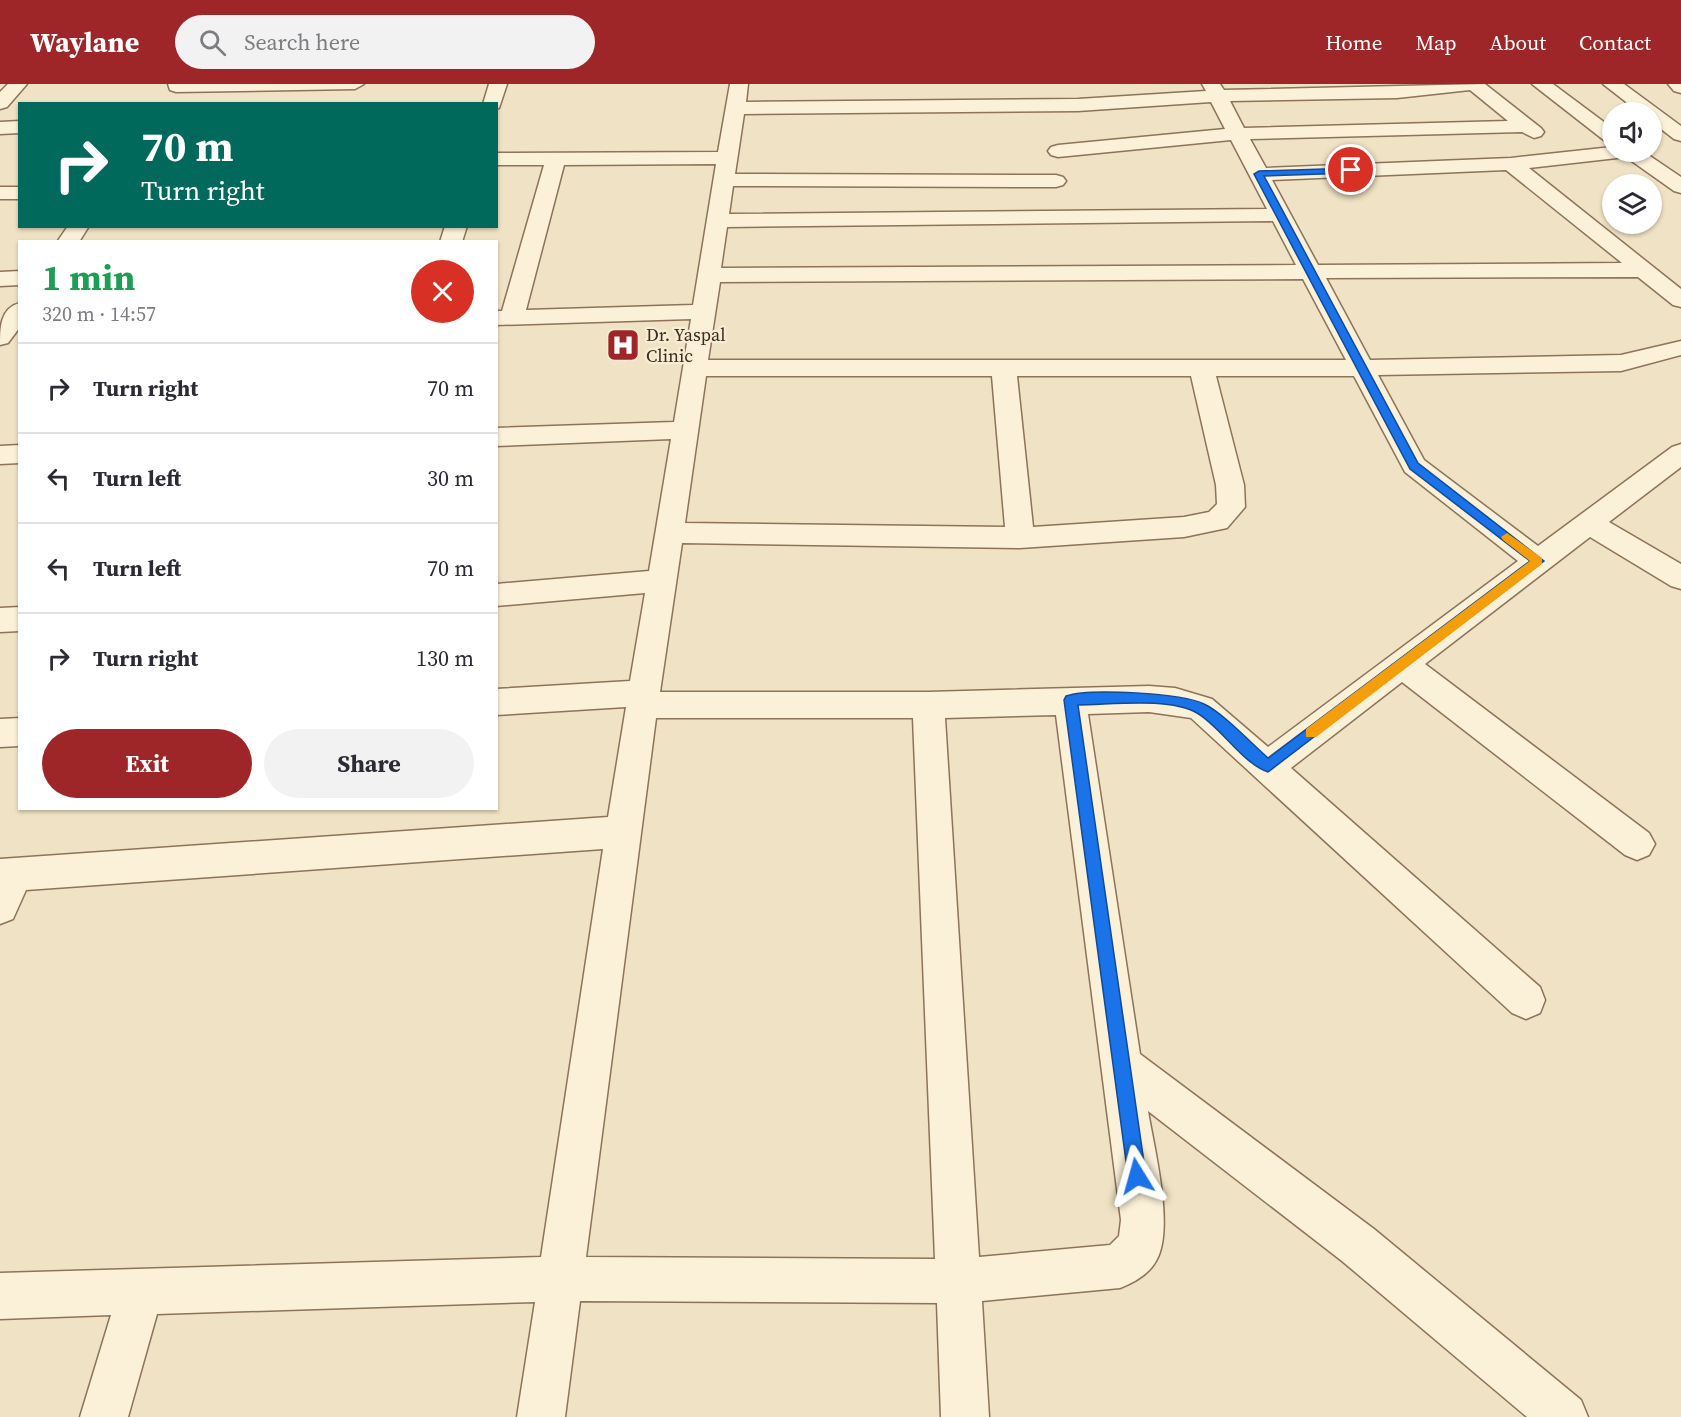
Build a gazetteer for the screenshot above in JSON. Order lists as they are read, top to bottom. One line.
{"places":{"hospital":["Dr. Yaspal Clinic"]},"page":{"header":"Waylane","search":"Search here","nav":["Home","Map","About","Contact"],"turn":["70 m","Turn right"],"heading":["1 min","320 m · 14:57"],"list":[{"name":"Turn right","value":"70 m"},{"name":"Turn left","value":"30 m"},{"name":"Turn left","value":"70 m"},{"name":"Turn right","value":"130 m"}],"buttons":["Exit","Share"]}}
